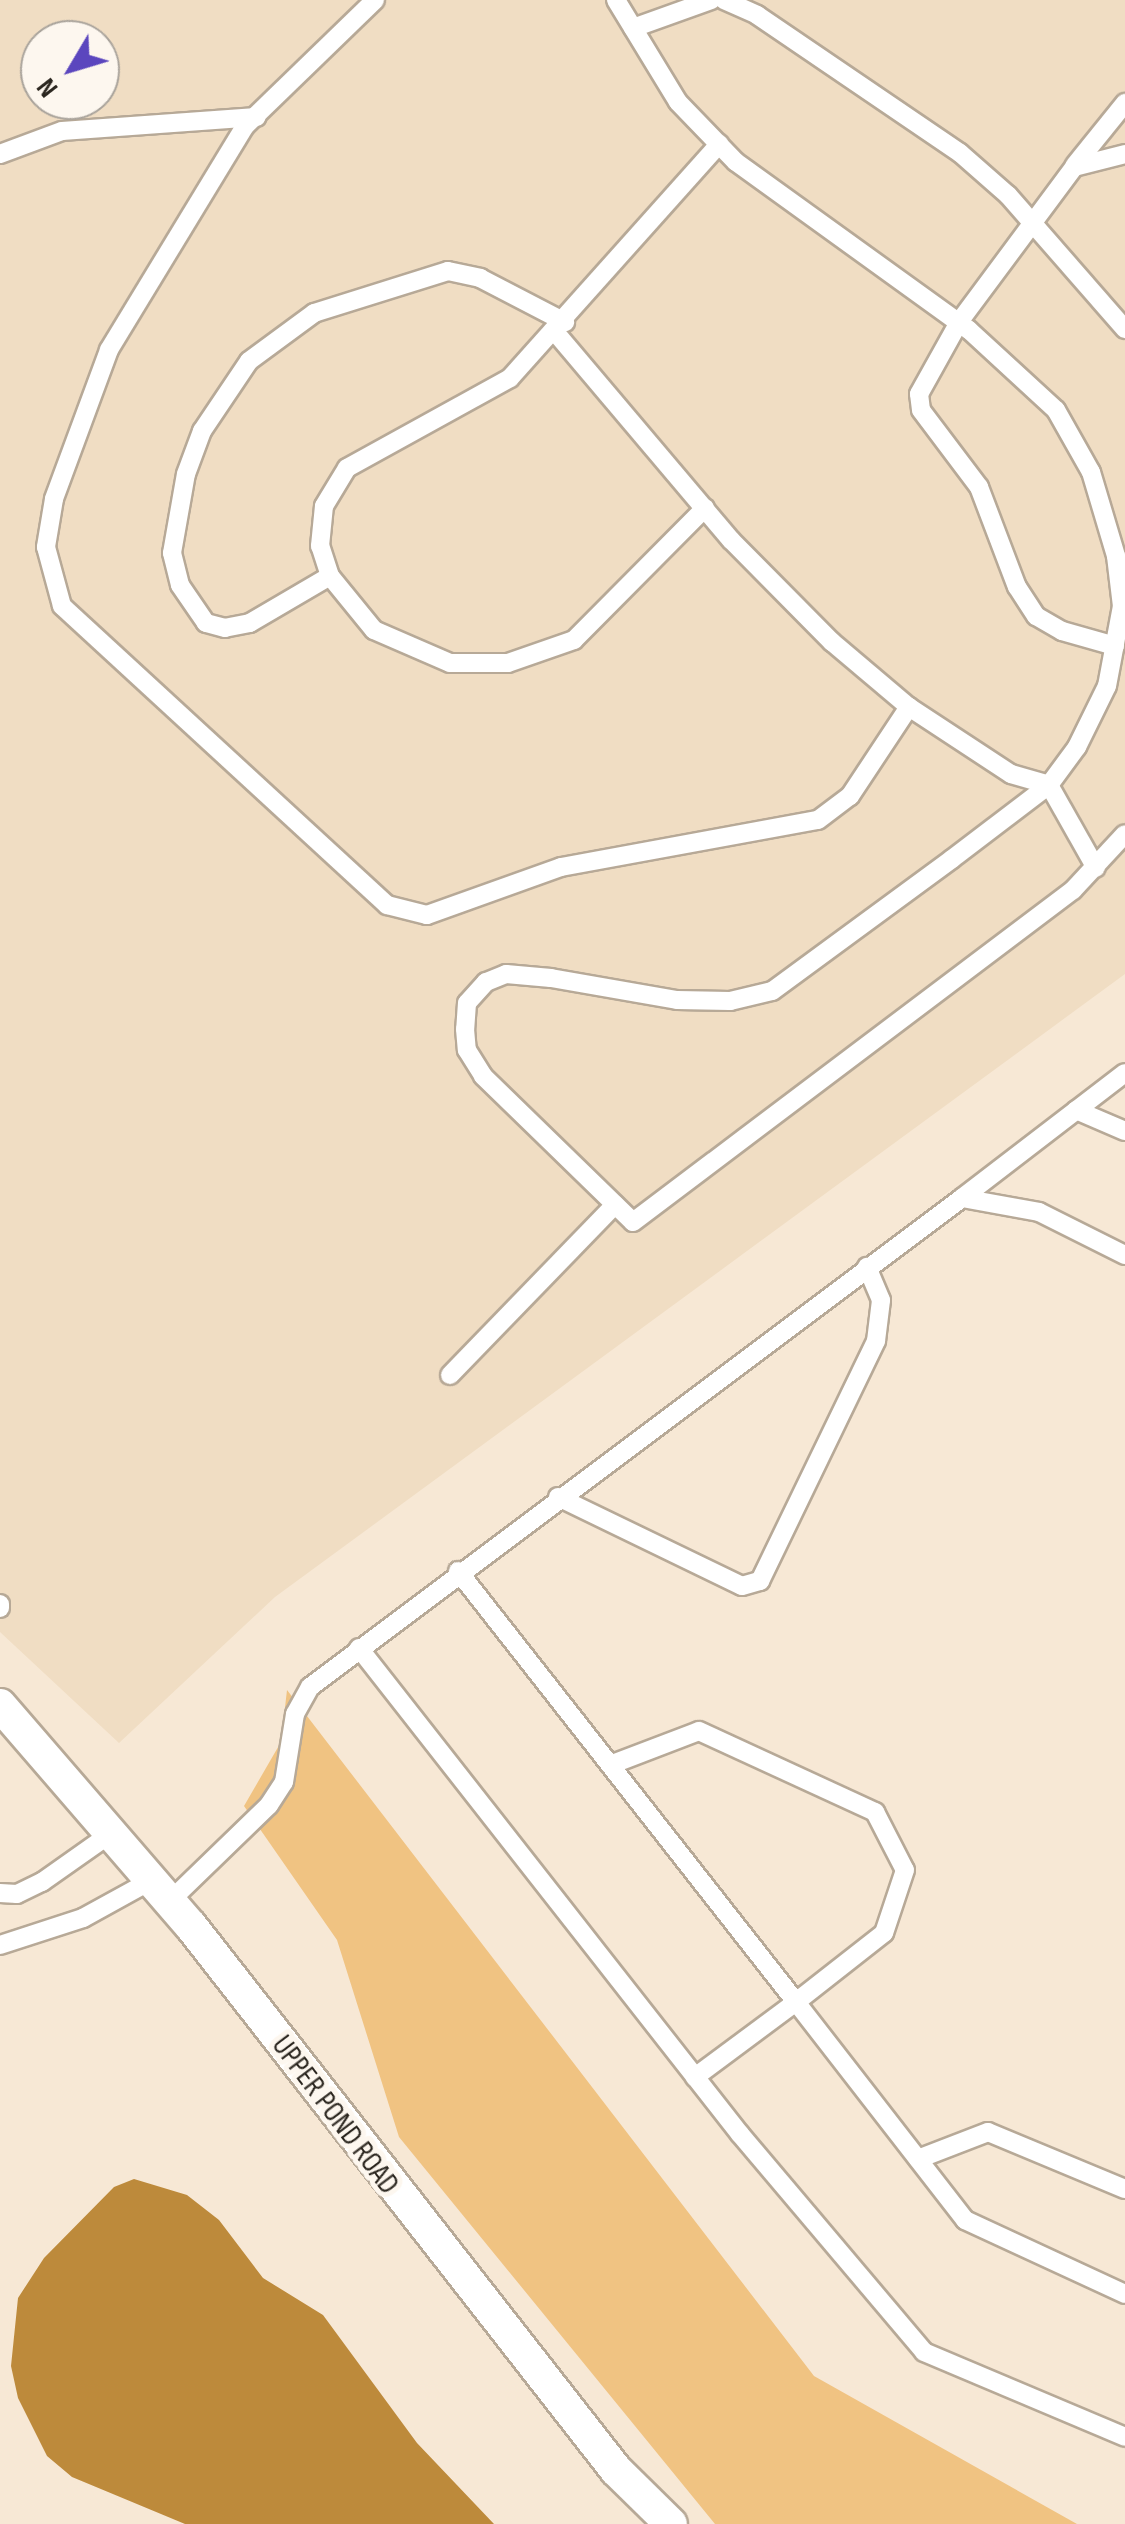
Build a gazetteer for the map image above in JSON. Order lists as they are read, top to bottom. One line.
{"streets":{"street":["UPPER POND ROAD"]},"north":"bottom left"}
